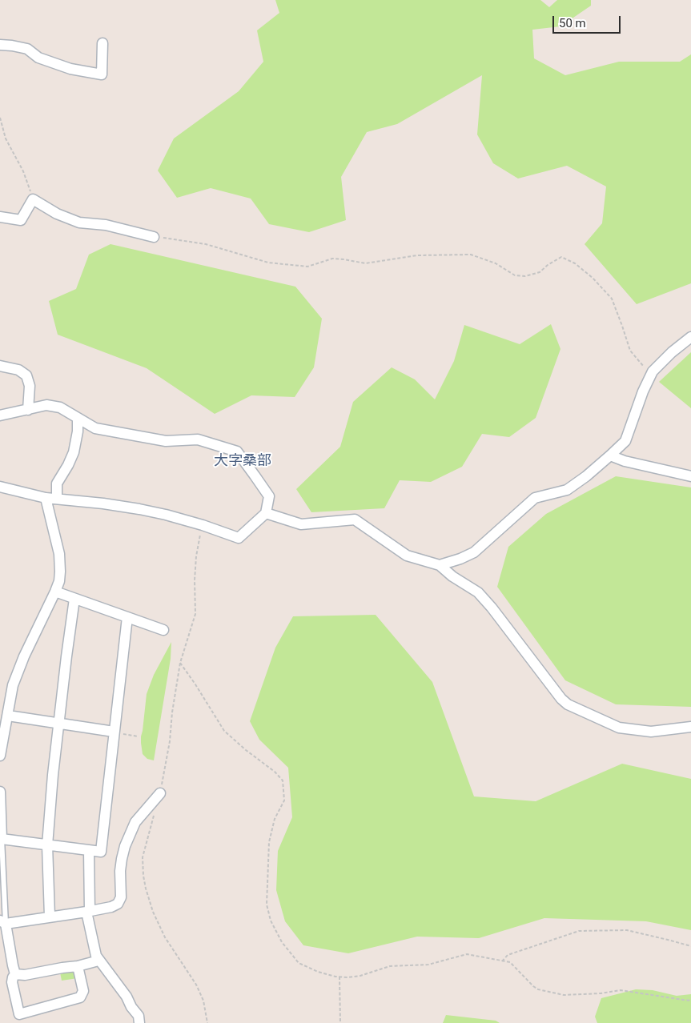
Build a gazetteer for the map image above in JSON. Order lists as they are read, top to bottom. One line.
{"districts":["大字桑部"],"scale_bar":"50 m"}
